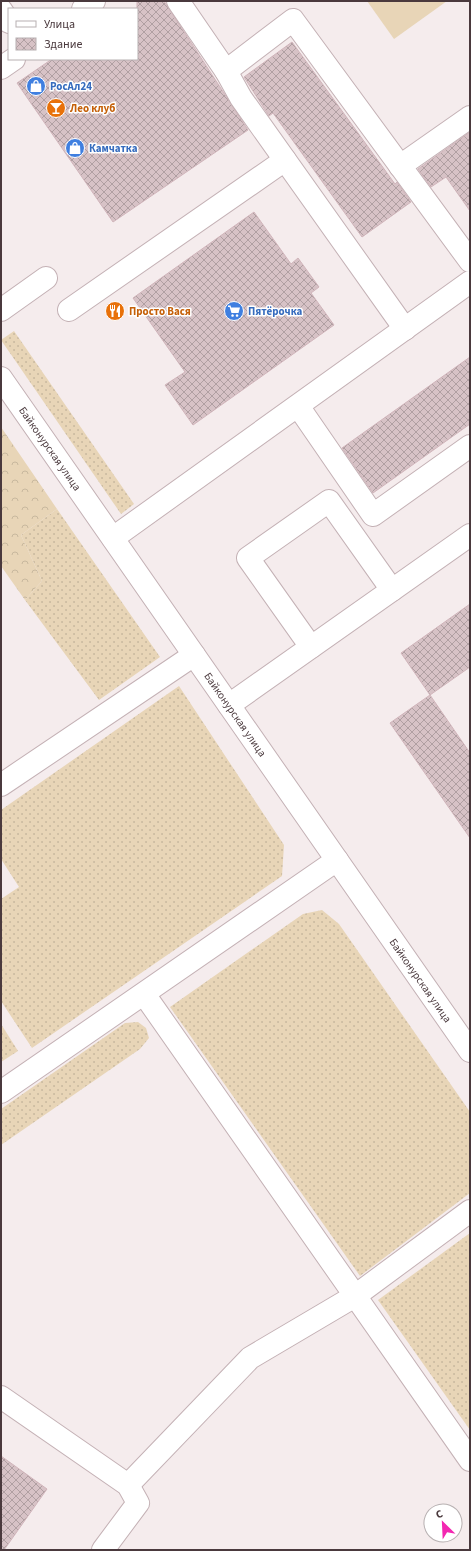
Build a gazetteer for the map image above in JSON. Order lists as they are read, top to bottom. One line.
{"streets":{"street":["Байконурская улица"]},"places":{"shop":["РосАл24","Камчатка"],"bar":["Лео клуб"],"restaurant":["Просто Вася"],"supermarket":["Пятёрочка"]},"legend":["Улица","Здание"],"north":"top left"}
